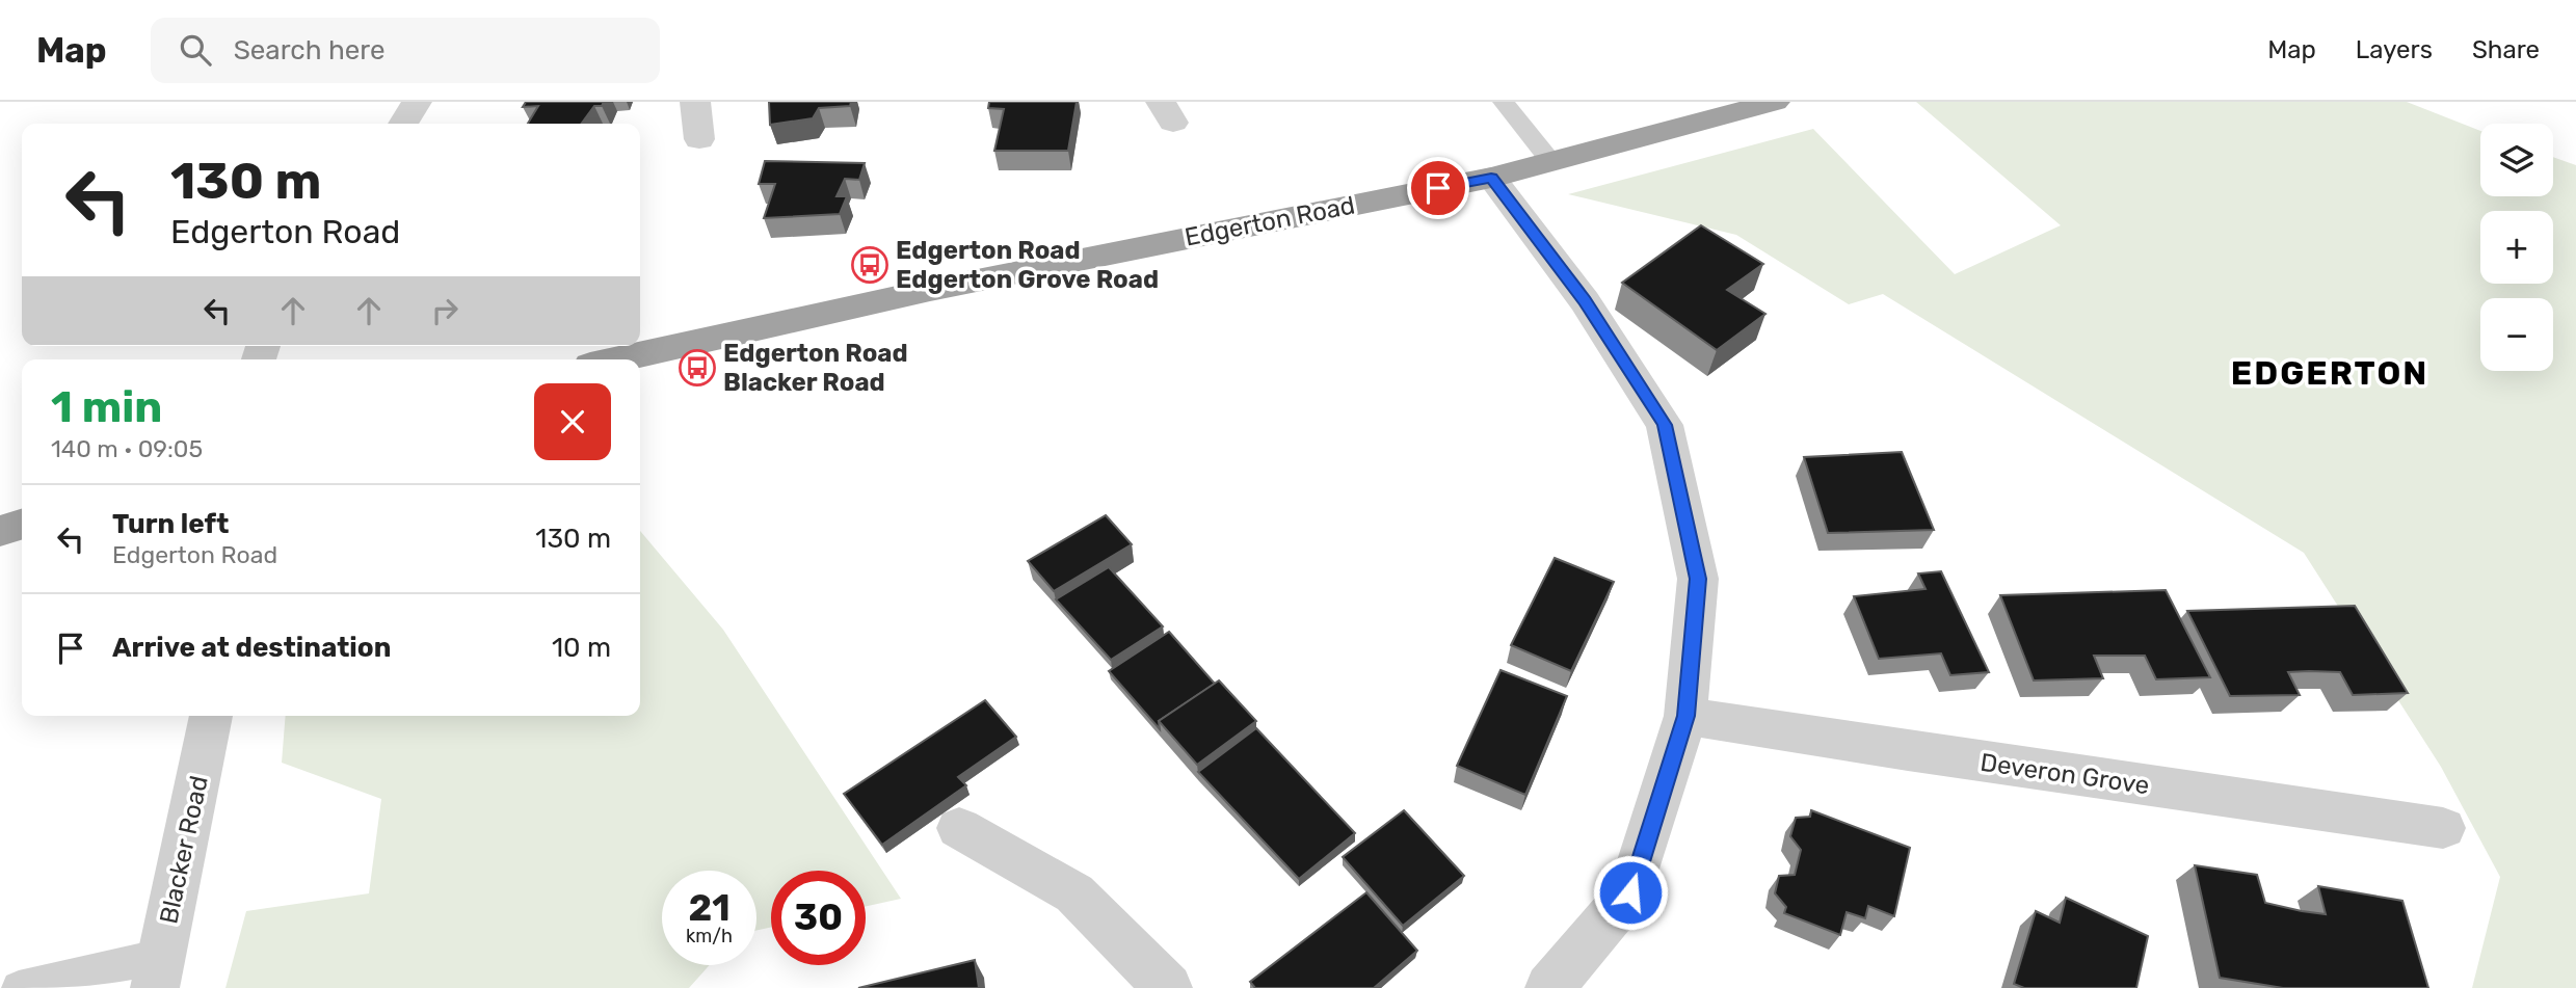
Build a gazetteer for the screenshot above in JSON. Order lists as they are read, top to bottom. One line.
{"streets":{"highway":["Edgerton Road"],"street":["Deveron Grove","Blacker Road"]},"districts":["EDGERTON"],"places":{"bus stop":["Edgerton Road Edgerton Grove Road","Edgerton Road Blacker Road"]},"page":{"header":"Map","search":"Search here","nav":["Map","Layers","Share"],"map_buttons":["+","−"],"turn":["130 m","Edgerton Road"],"heading":["1 min","140 m · 09:05"],"list":[{"name":"Turn left","note":"Edgerton Road","value":"130 m"},{"name":"Arrive at destination","value":"10 m"}],"speed":"21 km/h","limit":"30"}}
